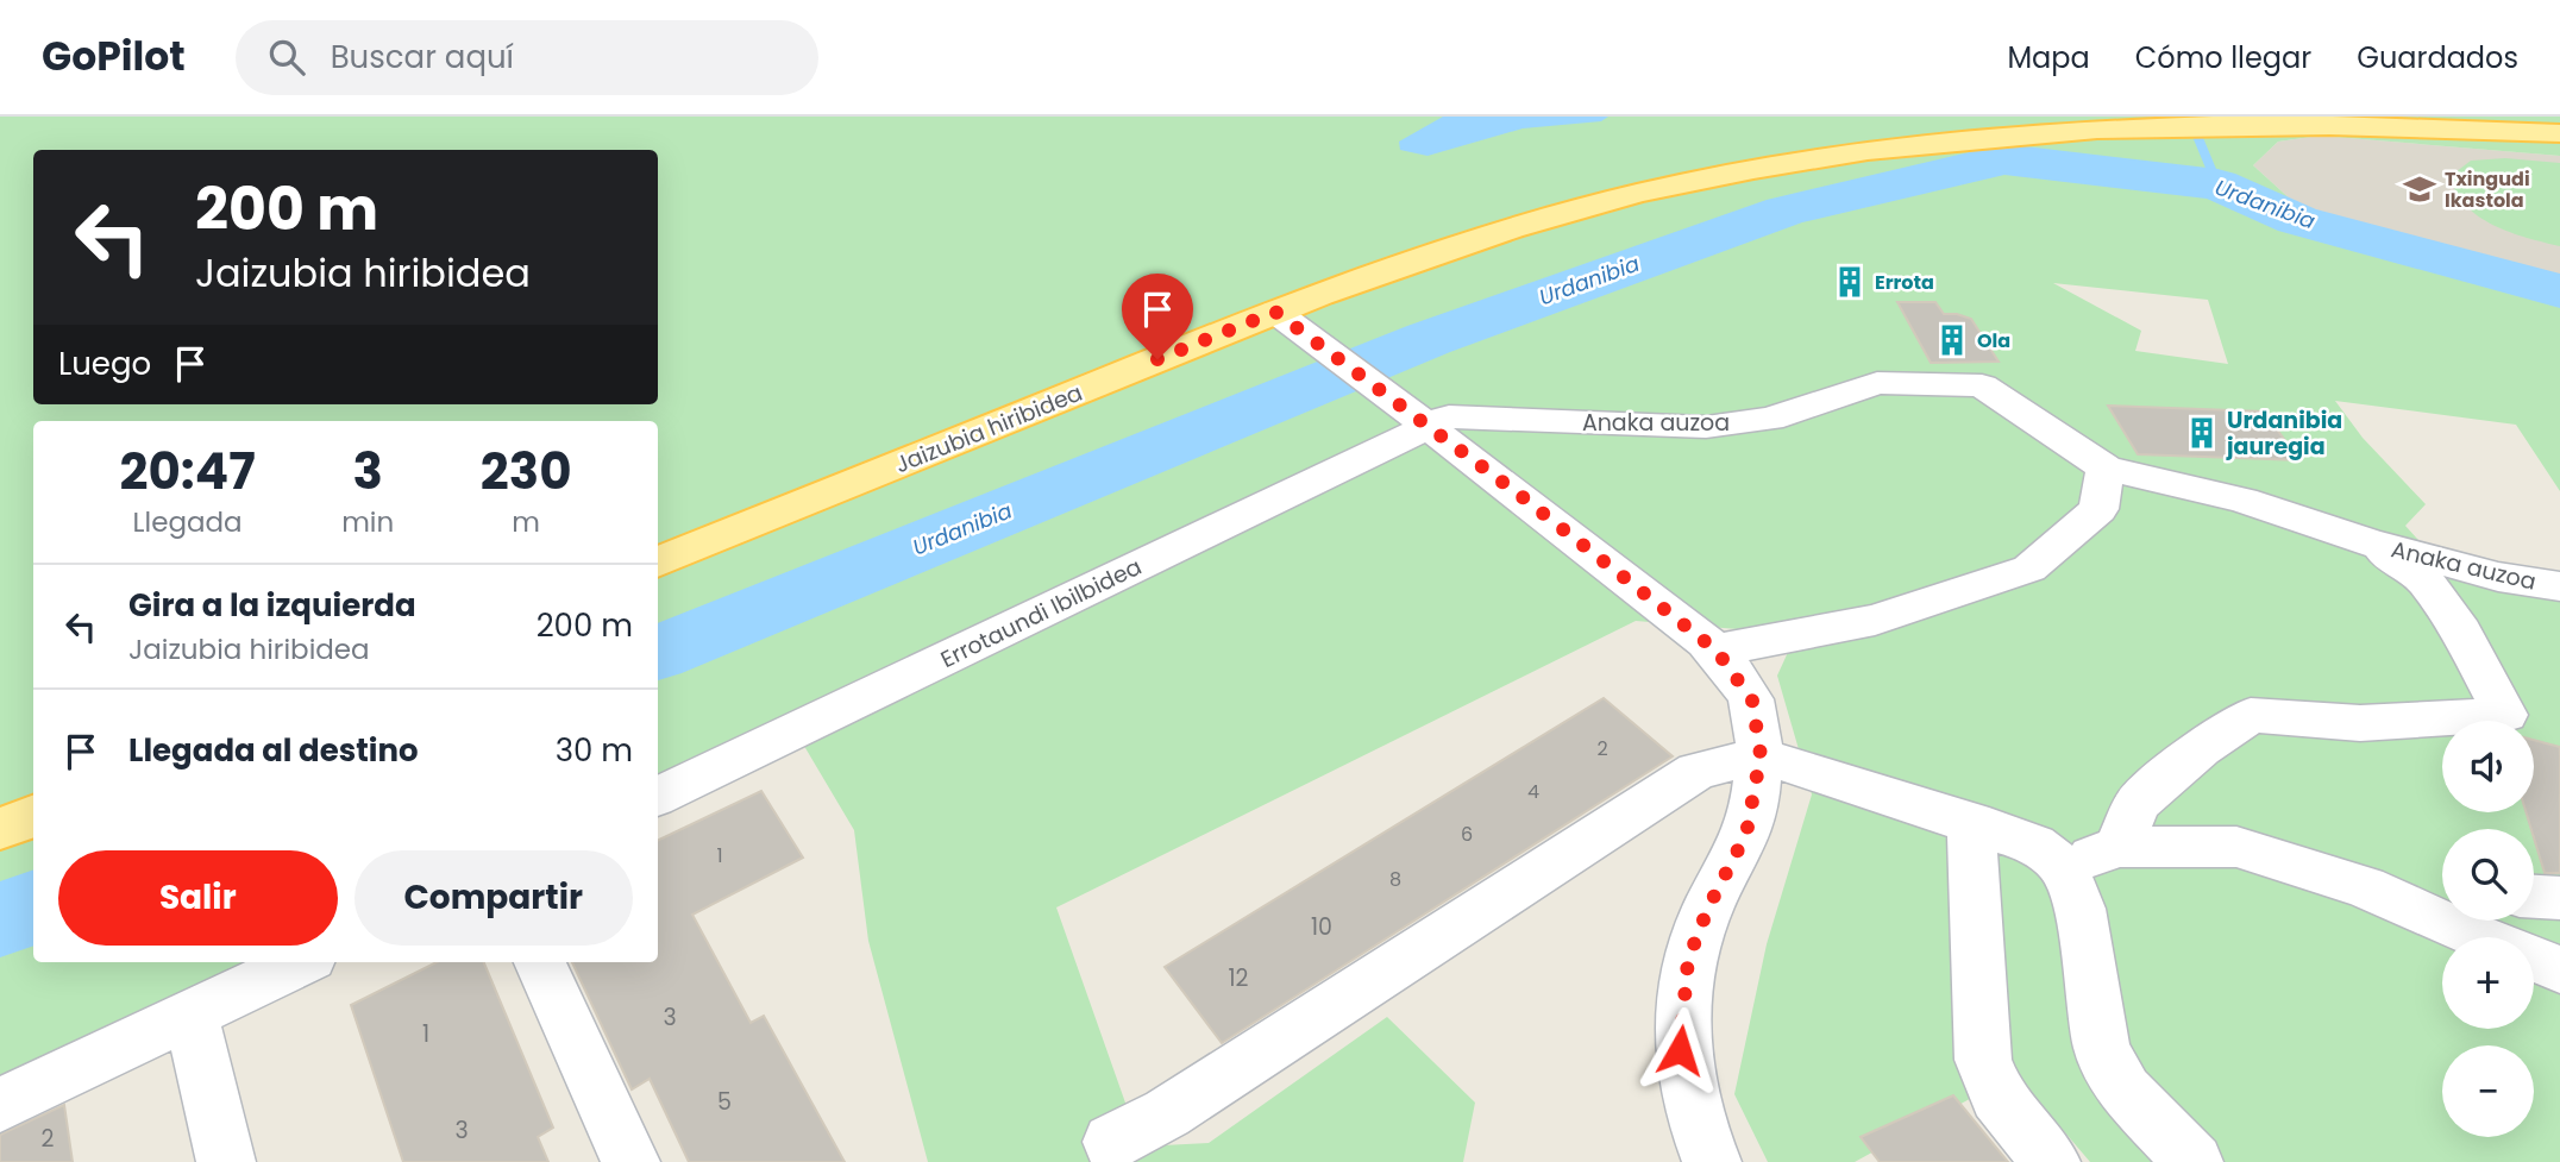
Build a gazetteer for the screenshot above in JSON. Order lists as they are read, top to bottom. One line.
{"streets":{"main road":["Jaizubia hiribidea"],"street":["Anaka auzoa","Errotaundi Ibilbidea"]},"crossings":[["Anaka auzoa","Errotaundi Ibilbidea"]],"water":["Urdanibia"],"places":{"school or university":["Txingudi Ikastola"],"building":["Errota","Ola","Urdanibia jauregia"]},"house_numbers":["2","4","6","1","8","10","12","3","1","5","3","2"],"page":{"header":"GoPilot","search":"Buscar aquí","nav":["Mapa","Cómo llegar","Guardados"],"turn":["200 m","Jaizubia hiribidea"],"then":"Luego","eta":["20:47","Llegada","3","min","230","m"],"list":[{"name":"Gira a la izquierda","note":"Jaizubia hiribidea","value":"200 m"},{"name":"Llegada al destino","value":"30 m"}],"map_buttons":["+","−"],"buttons":["Salir","Compartir"]}}
